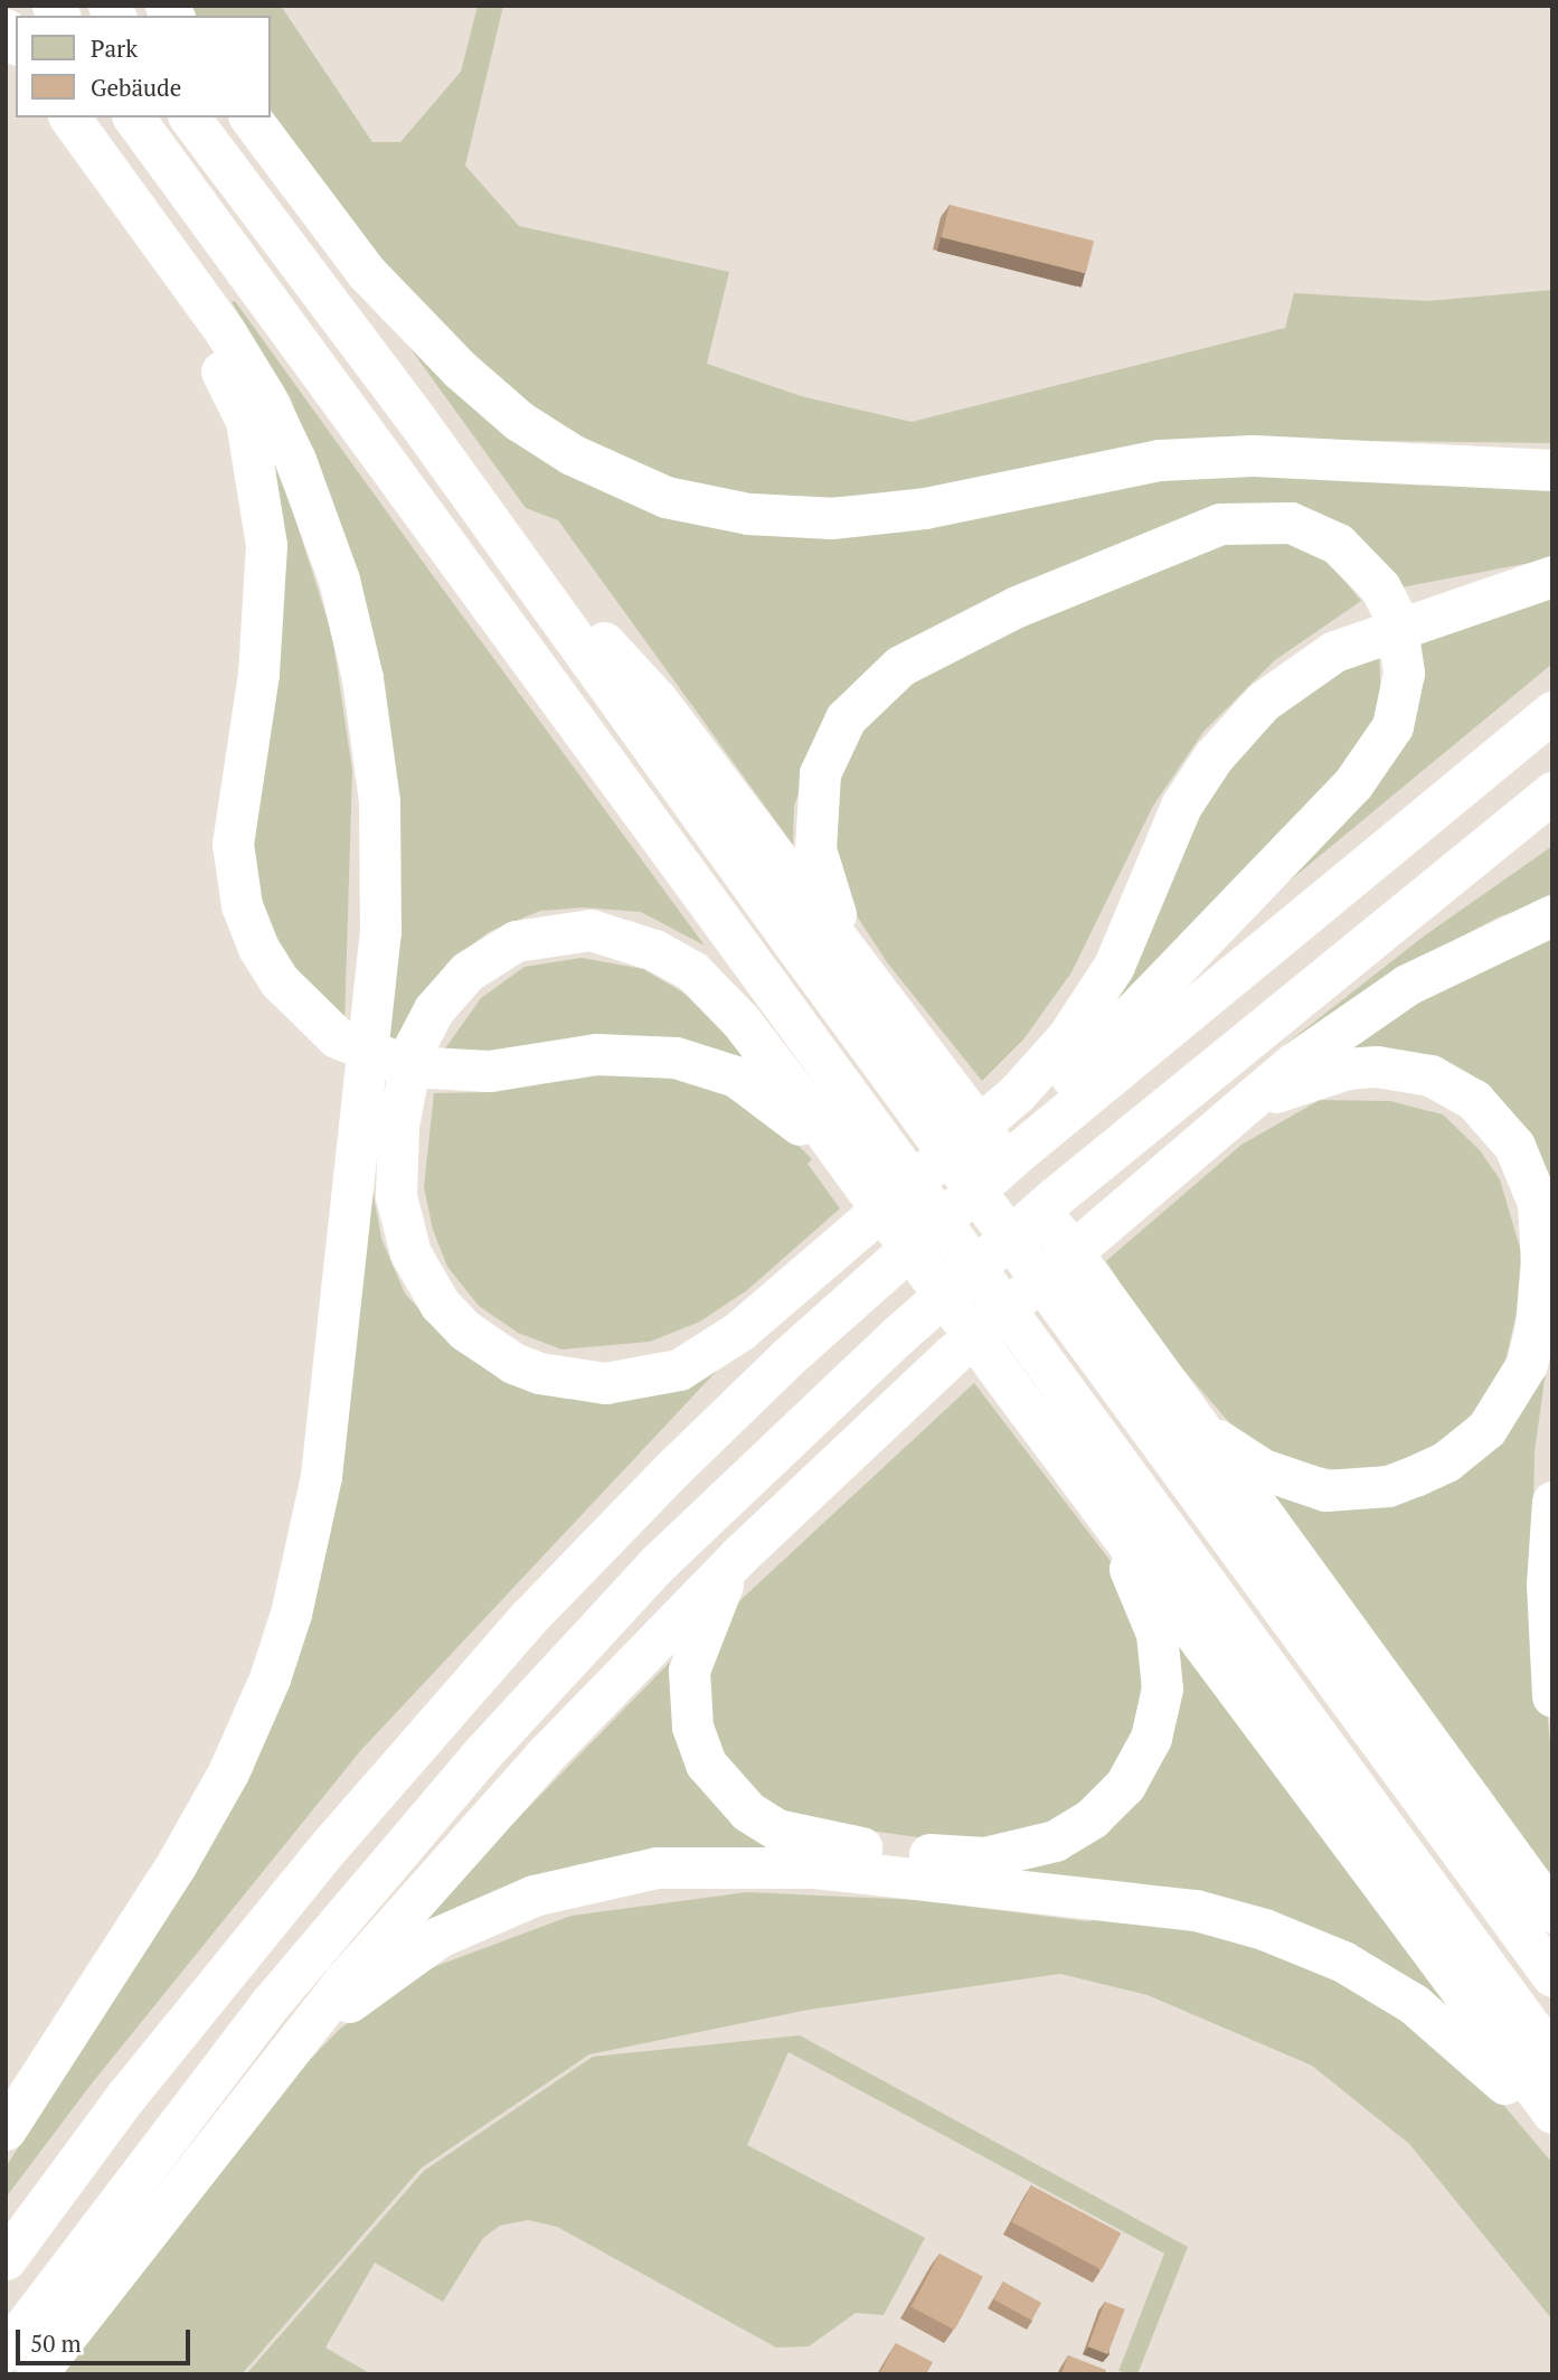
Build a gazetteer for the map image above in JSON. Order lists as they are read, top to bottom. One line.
{"legend":["Park","Gebäude"],"scale_bar":"50 m"}
